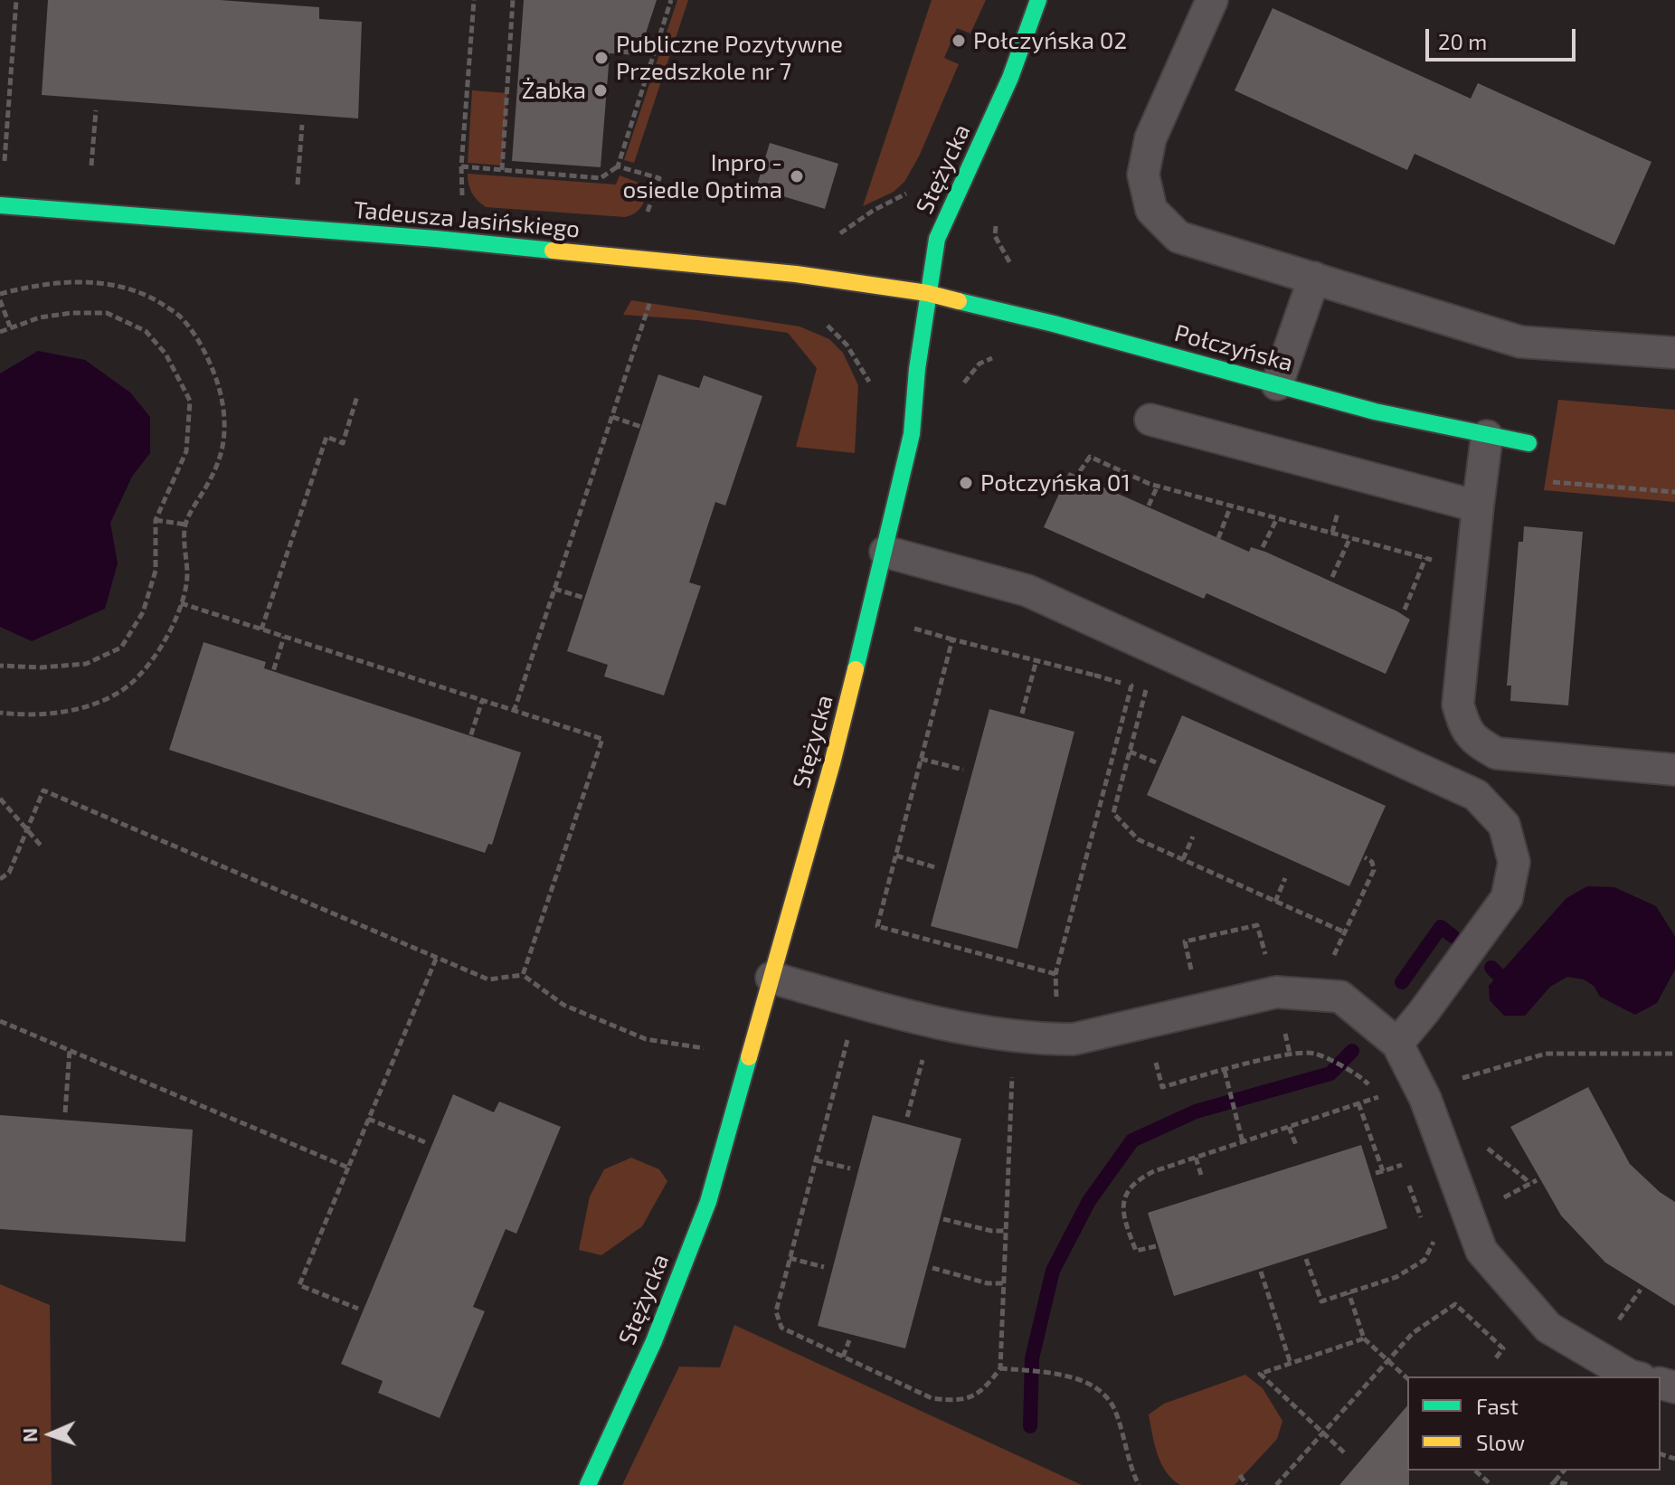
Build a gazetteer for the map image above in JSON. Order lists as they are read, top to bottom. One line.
{"streets":{"street":["Stężycka","Tadeusza Jasińskiego","Połczyńska"]},"crossings":[["Stężycka","Tadeusza Jasińskiego"],["Stężycka","Połczyńska"],["Tadeusza Jasińskiego","Połczyńska"]],"places":["Połczyńska 02","Publiczne Pozytywne Przedszkole nr 7","Żabka","Inpro - osiedle Optima","Połczyńska 01"],"legend":["Fast","Slow"],"scale_bar":"20 m","north":"left"}
